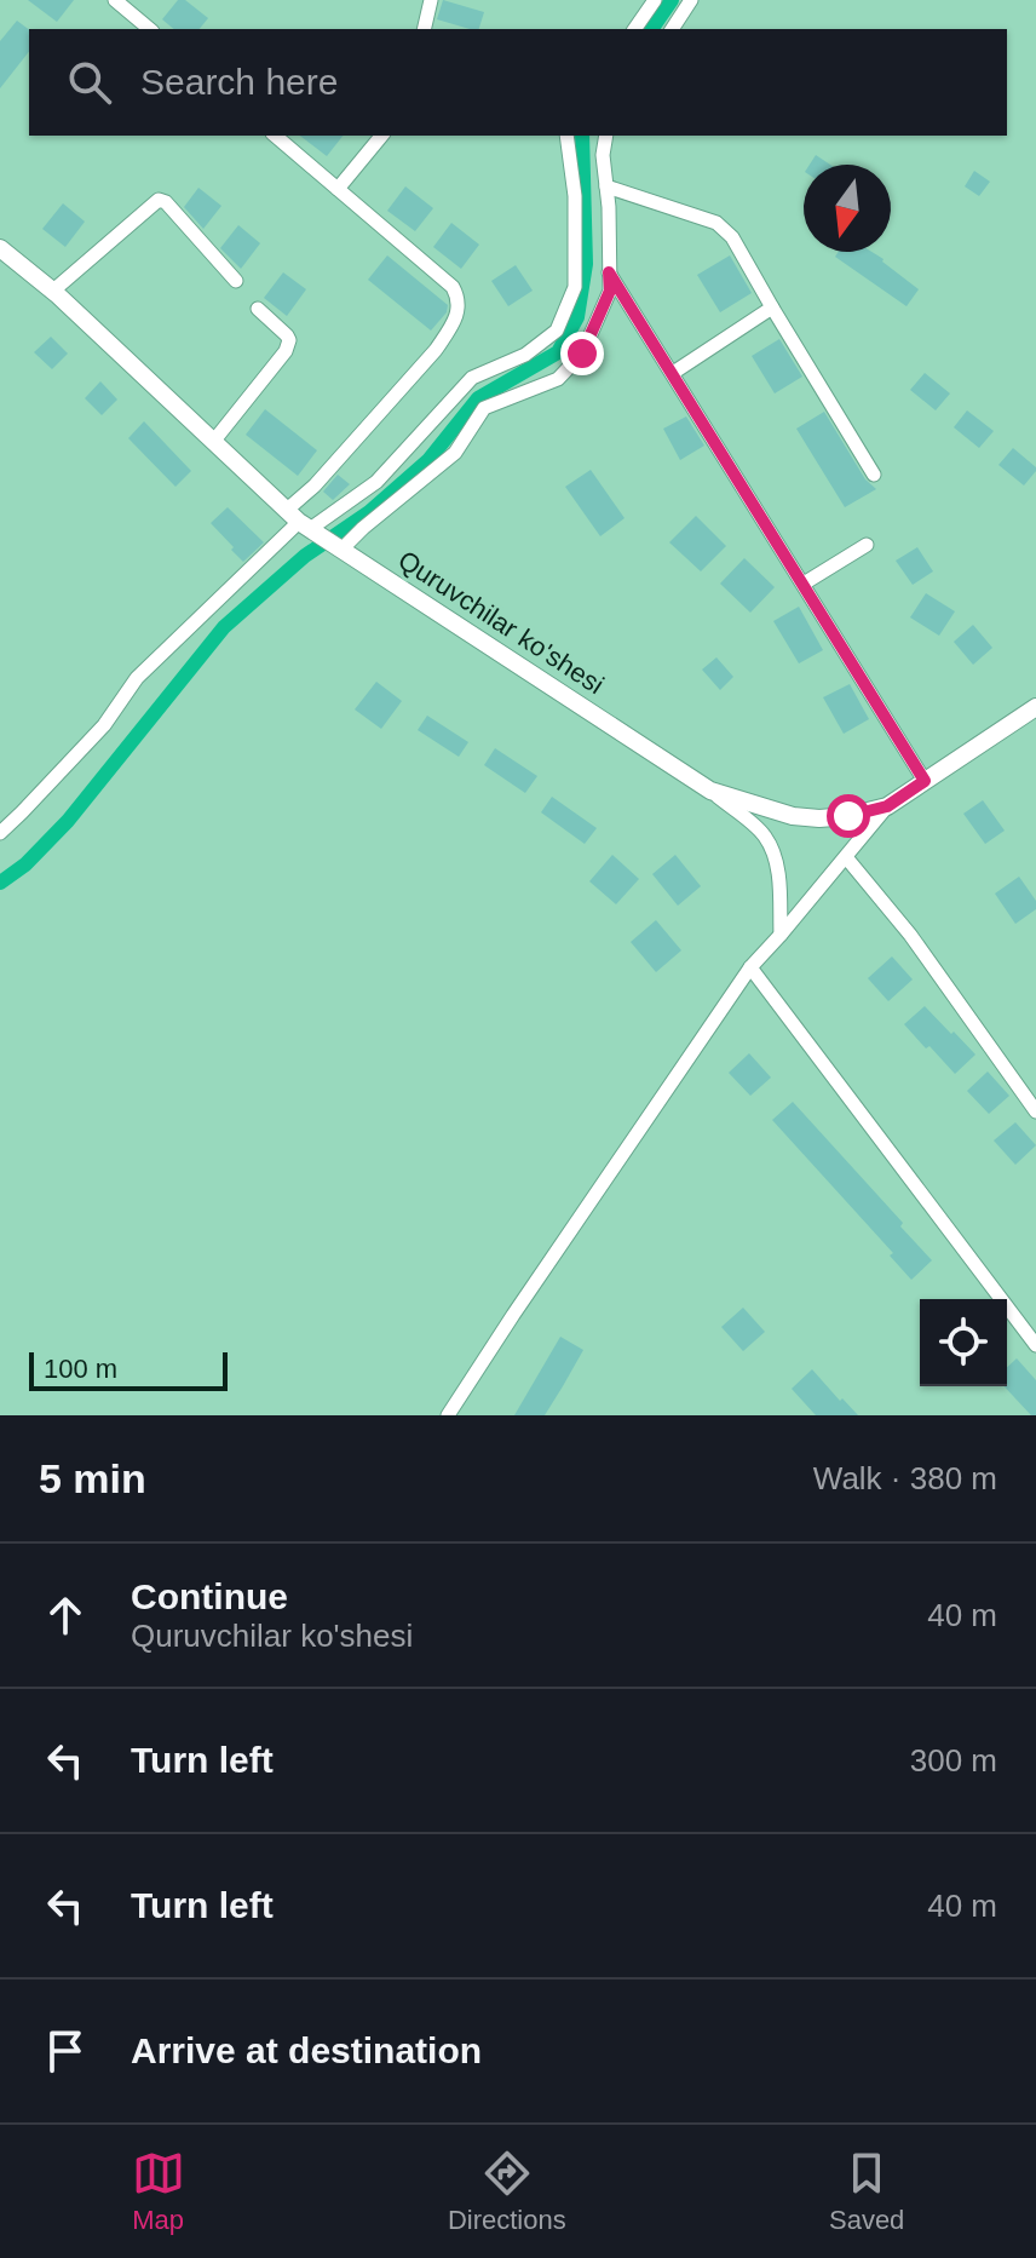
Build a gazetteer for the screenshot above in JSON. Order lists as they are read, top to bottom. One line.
{"streets":{"main road":["Quruvchilar ko'shesi"]},"scale_bar":"100 m","north":"bottom","page":{"search":"Search here","scale":"100 m","heading":["5 min","Walk · 380 m"],"list":[["Continue","Quruvchilar ko'shesi","40 m"],["Turn left","300 m"],["Turn left","40 m"],"Arrive at destination"],"nav":["Map","Directions","Saved"]}}
